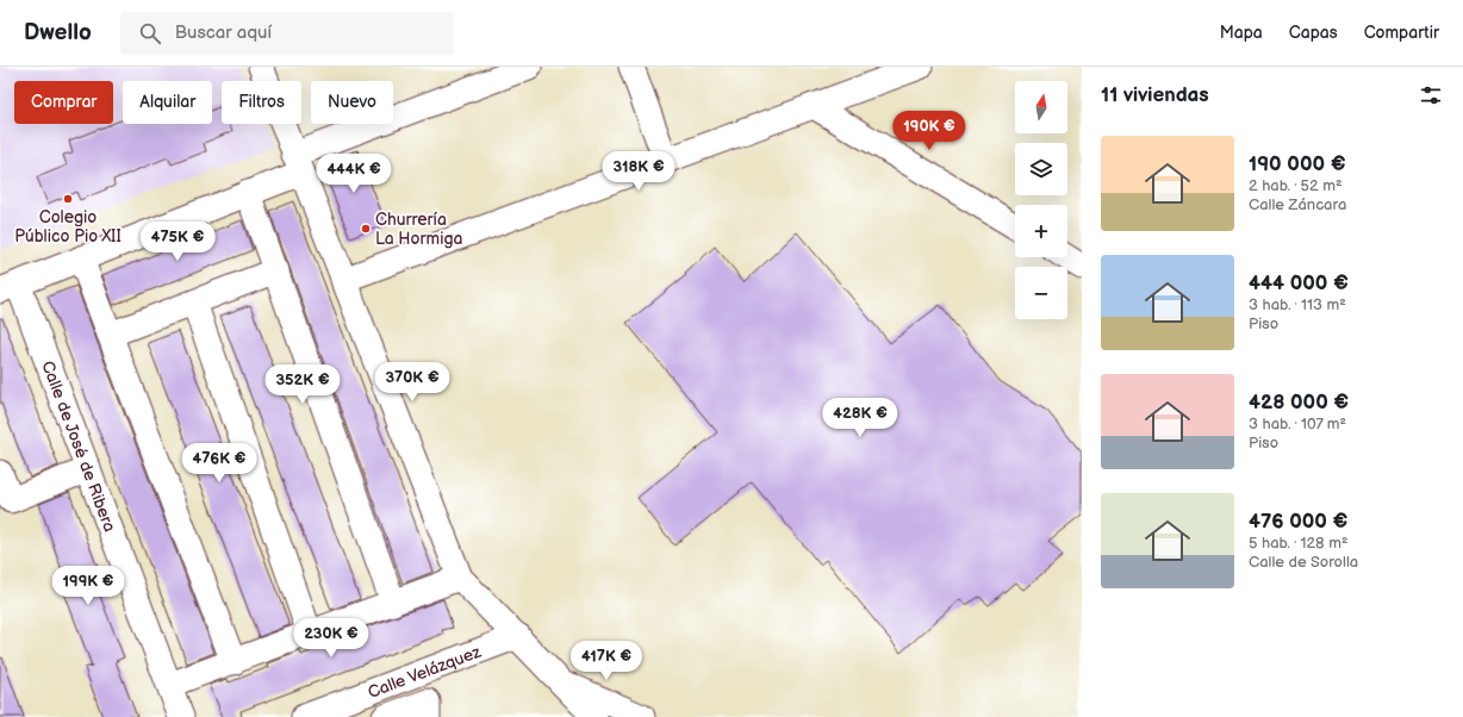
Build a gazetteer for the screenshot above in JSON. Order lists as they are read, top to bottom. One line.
{"streets":{"street":["Calle de José de Ribera","Calle Velázquez"]},"places":["Colegio Público Pio XII","Churrería La Hormiga"],"north":"top","page":{"header":"Dwello","search":"Buscar aquí","nav":["Mapa","Capas","Compartir"],"heading":"11 viviendas","map_buttons":["+","−"],"chip":["Comprar","Alquilar","Filtros","Nuevo"],"price":["190K €","318K €","444K €","475K €","370K €","352K €","428K €","476K €","199K €","230K €","417K €"],"list":[{"name":"190 000 €","note":"2 hab. · 52 m² · Calle Záncara"},{"name":"444 000 €","note":"3 hab. · 113 m² · Piso"},{"name":"428 000 €","note":"3 hab. · 107 m² · Piso"},{"name":"476 000 €","note":"5 hab. · 128 m² · Calle de Sorolla"}]}}
